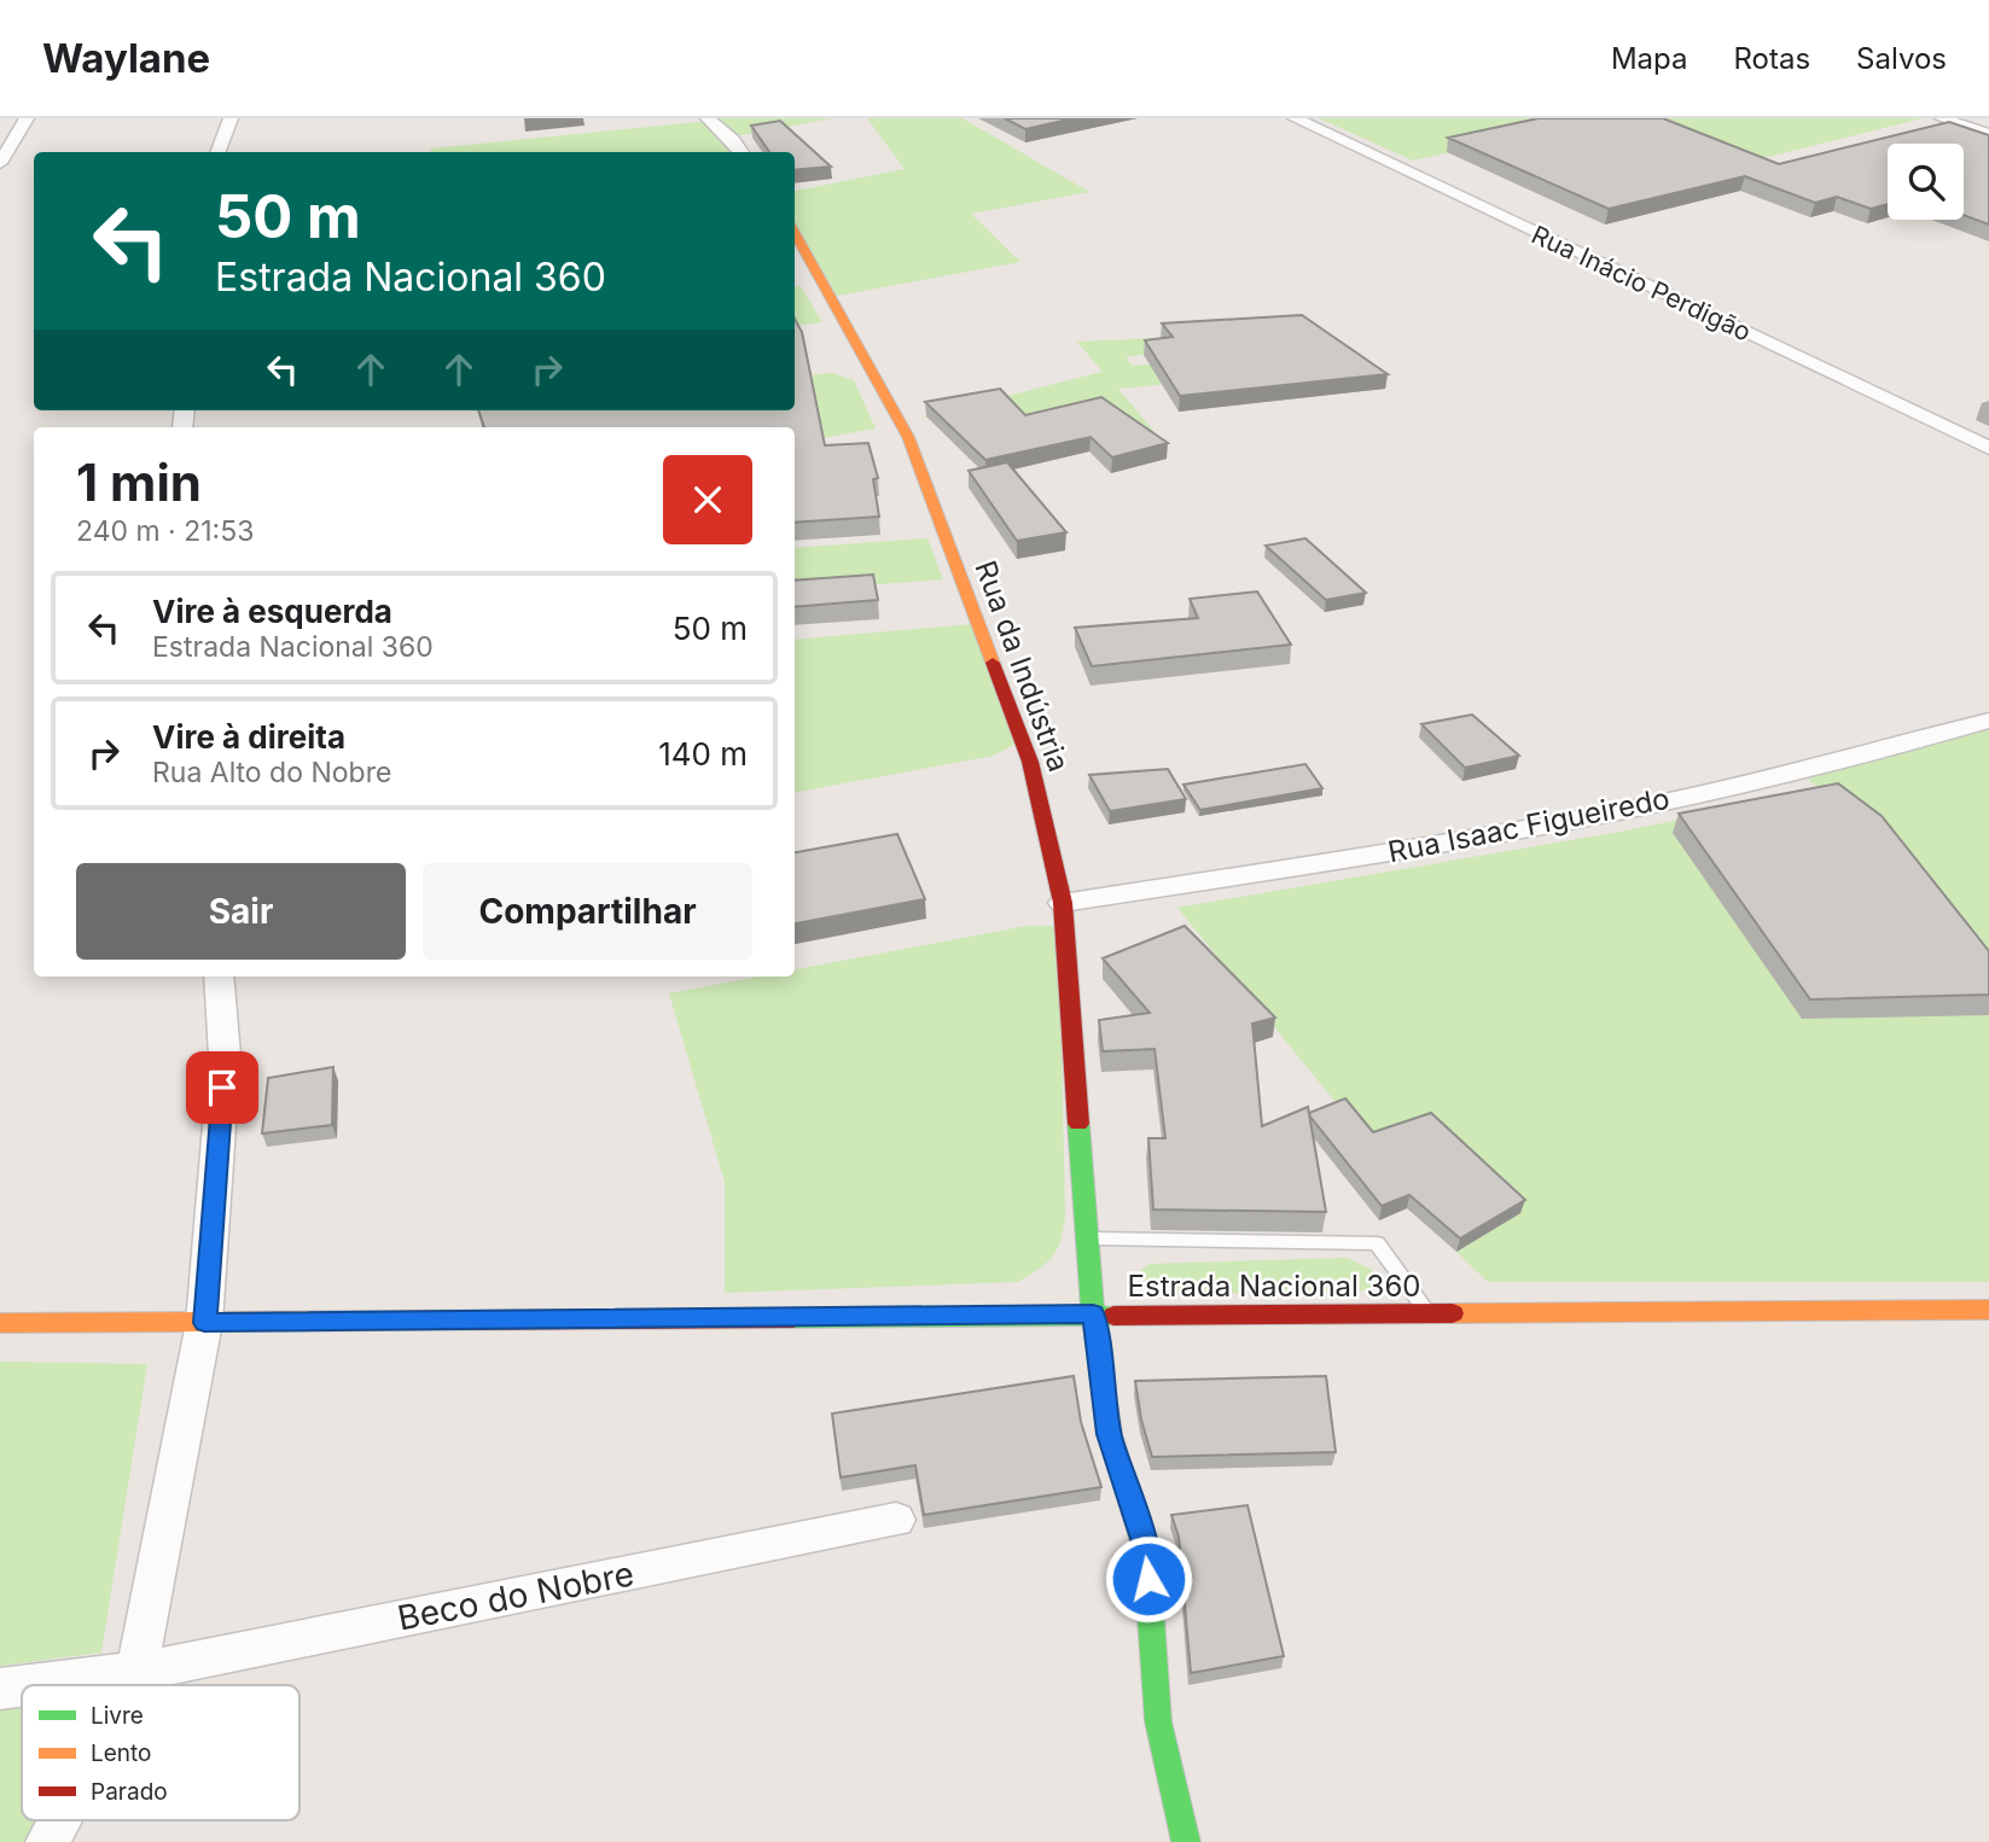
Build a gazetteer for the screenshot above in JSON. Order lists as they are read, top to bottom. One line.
{"streets":{"street":["Rua Inácio Perdigão","Rua da Indústria","Rua Isaac Figueiredo","Estrada Nacional 360","Beco do Nobre"]},"crossings":[["Rua da Indústria","Rua Isaac Figueiredo"],["Rua da Indústria","Estrada Nacional 360"]],"legend":["Livre","Lento","Parado"],"page":{"header":"Waylane","nav":["Mapa","Rotas","Salvos"],"turn":["50 m","Estrada Nacional 360"],"heading":["1 min","240 m · 21:53"],"list":[{"name":"Vire à esquerda","note":"Estrada Nacional 360","value":"50 m"},{"name":"Vire à direita","note":"Rua Alto do Nobre","value":"140 m"}],"buttons":["Sair","Compartilhar"]}}
